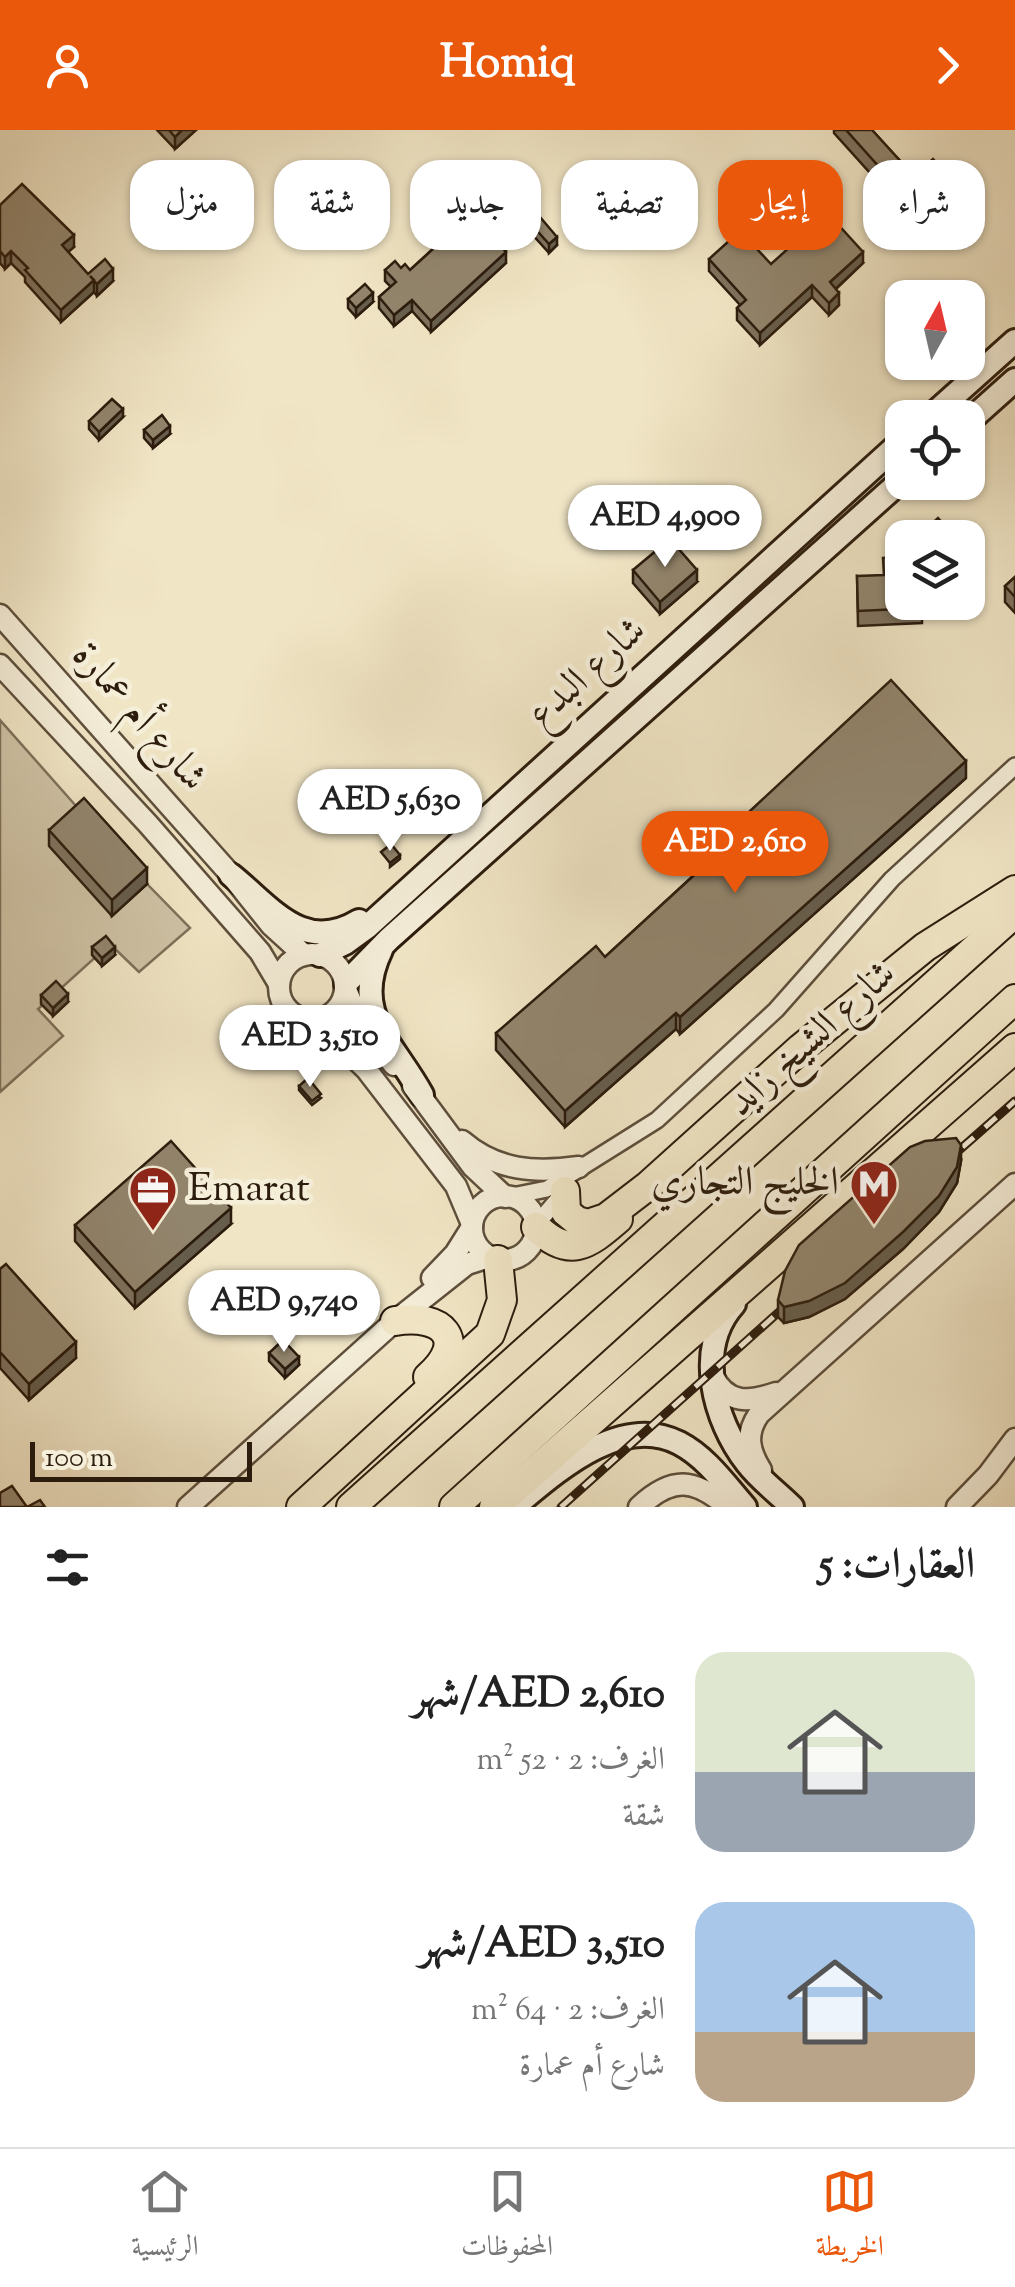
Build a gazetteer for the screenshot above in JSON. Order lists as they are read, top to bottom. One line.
{"streets":{"highway":["شارع الشيخ زايد"],"main road":["شارع البدع"],"street":["شارع أم عمارة"]},"crossings":[["شارع البدع","شارع أم عمارة"]],"places":{"metro station":["الخليج التجاري"],"office":["Emarat"]},"scale_bar":"100 m","north":"top","page":{"header":"Homiq","chip":["شراء","إيجار","تصفية","جديد","شقة","منزل"],"price":["AED 4,900","AED 5,630","AED 2,610","AED 3,510","AED 9,740"],"scale":"100 m","heading":"العقارات: 5","list":[{"name":"AED 2,610/شهر","note":"الغرف: 2 · 52 m² · شقة"},{"name":"AED 3,510/شهر","note":"الغرف: 2 · 64 m² · شارع أم عمارة"}],"tabs":["الخريطة","المحفوظات","الرئيسية"]}}
